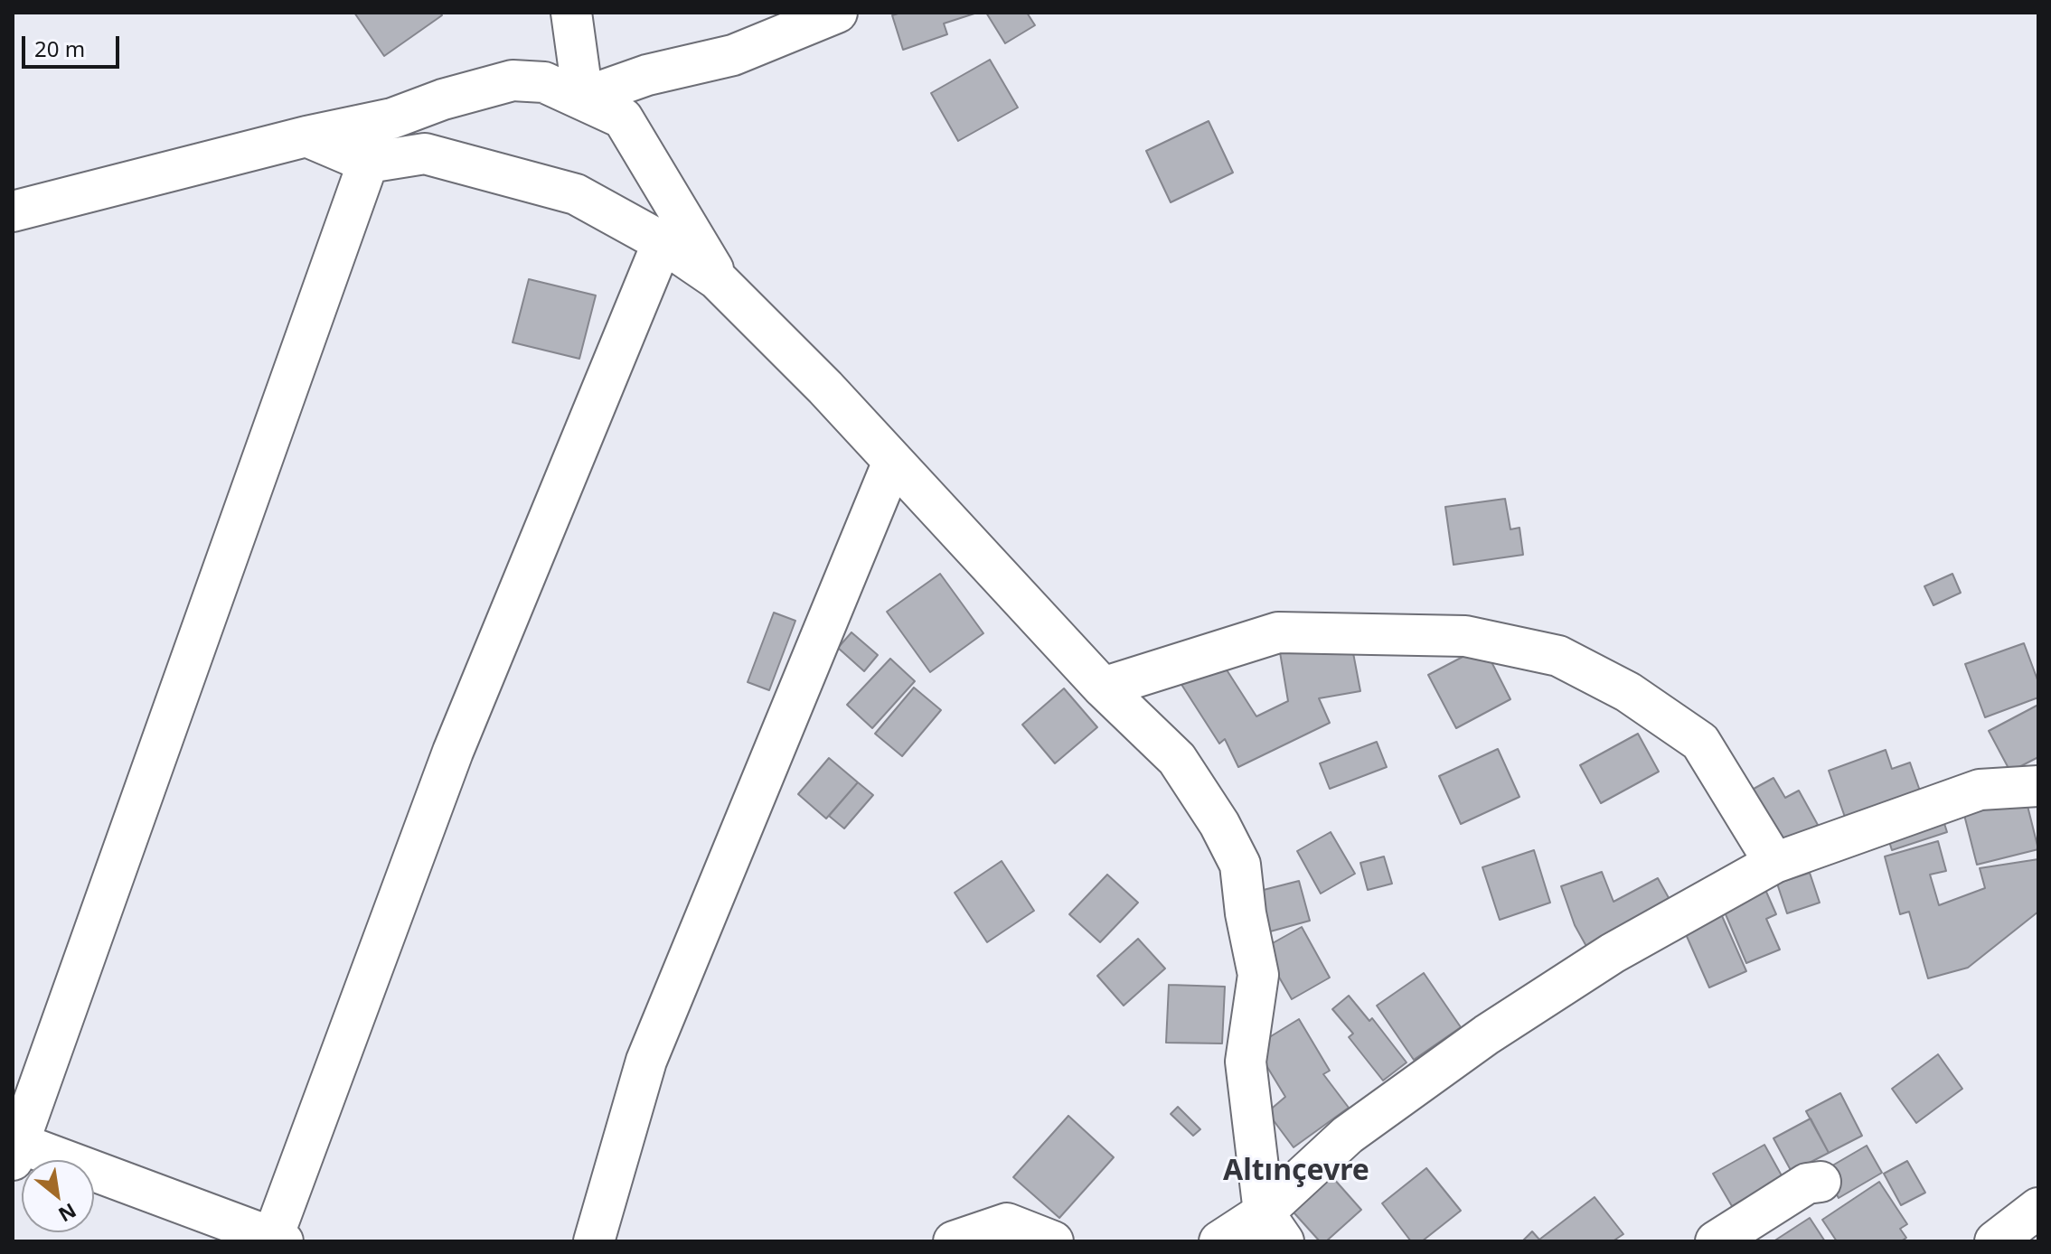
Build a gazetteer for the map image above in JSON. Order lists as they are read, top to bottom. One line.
{"districts":["Altınçevre"],"scale_bar":"20 m","north":"bottom right"}
